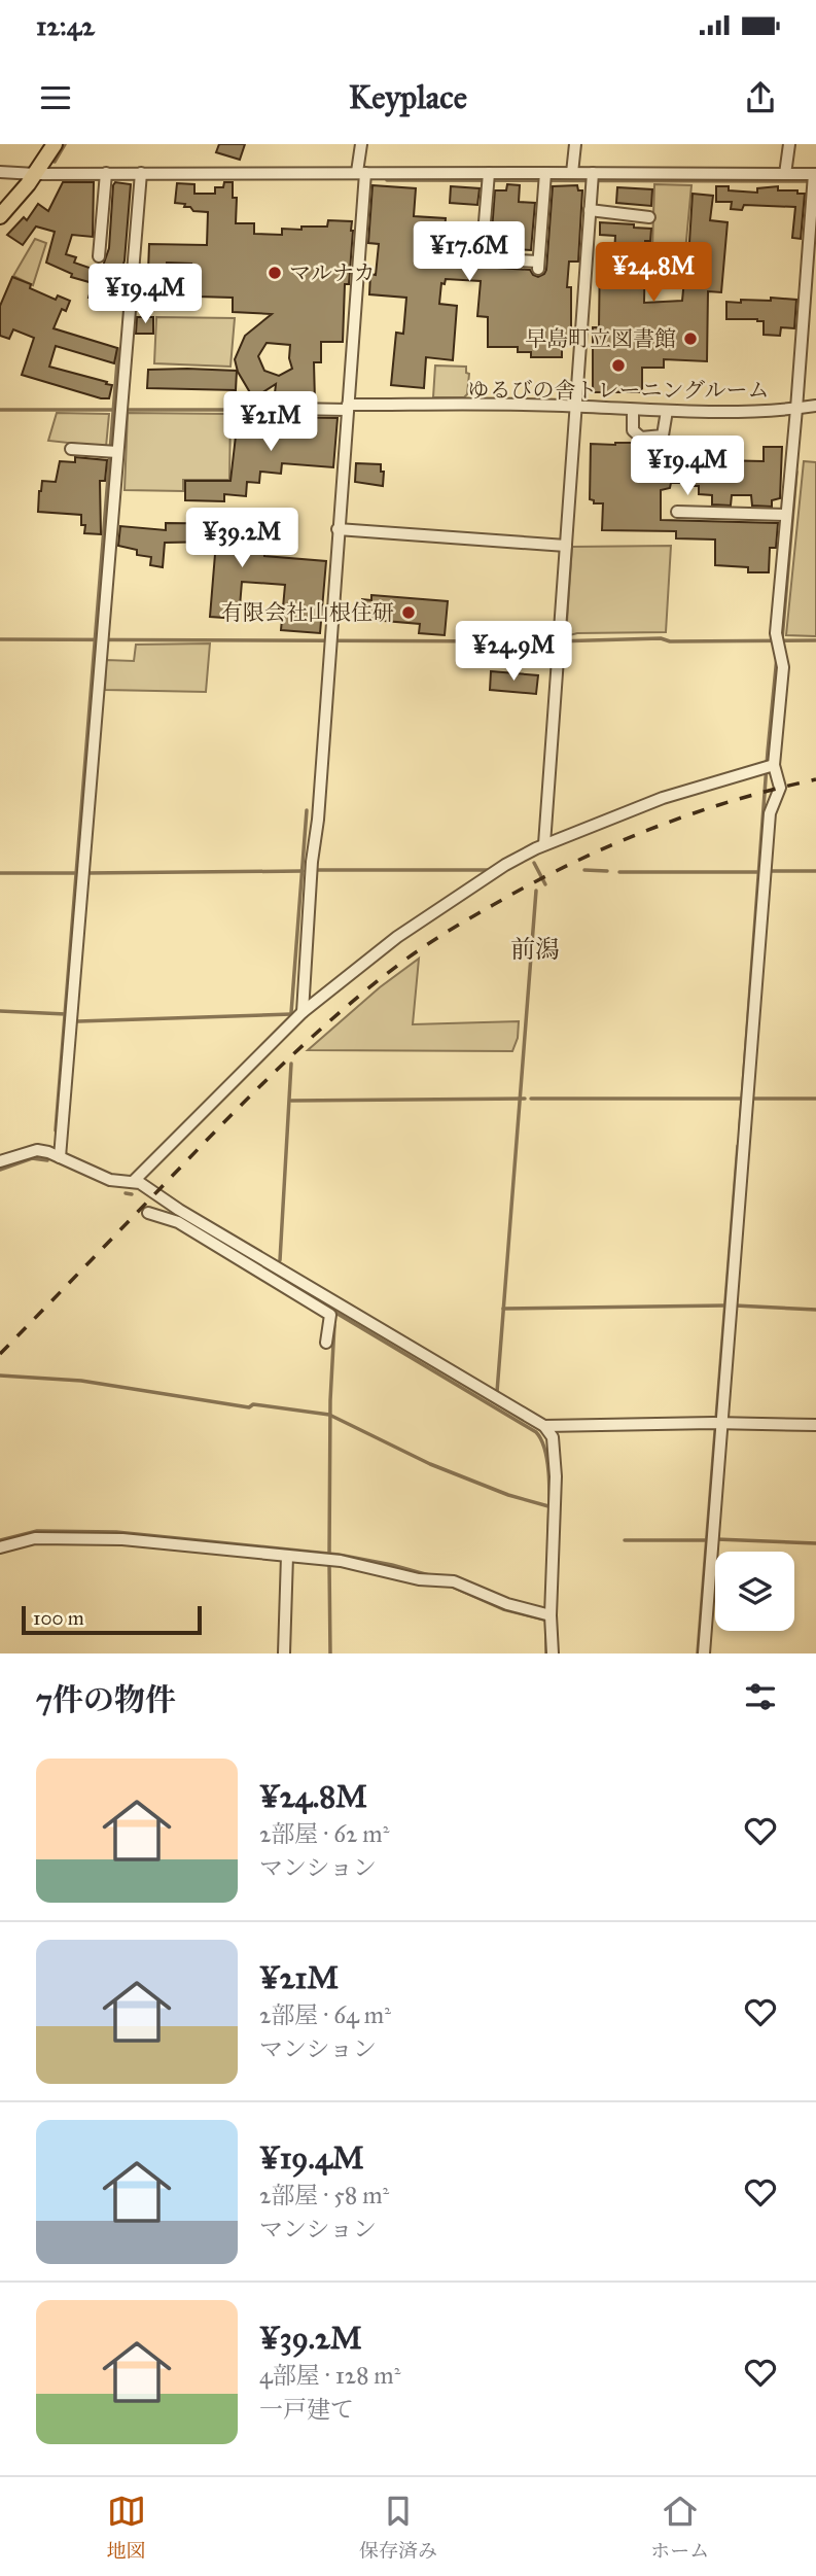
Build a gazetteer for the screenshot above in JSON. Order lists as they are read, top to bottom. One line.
{"districts":["前潟"],"places":["マルナカ","早島町立図書館","ゆるびの舎トレーニングルーム","有限会社山根住研"],"scale_bar":"100 m","page":{"status":"12:42","header":"Keyplace","price":["¥17.6M","¥24.8M","¥19.4M","¥21M","¥19.4M","¥39.2M","¥24.9M"],"scale":"100 m","heading":"7件の物件","list":[{"name":"¥24.8M","note":"2部屋 · 62 m² · マンション"},{"name":"¥21M","note":"2部屋 · 64 m² · マンション"},{"name":"¥19.4M","note":"2部屋 · 58 m² · マンション"},{"name":"¥39.2M","note":"4部屋 · 128 m² · 一戸建て"}],"tabs":["地図","保存済み","ホーム"]}}
